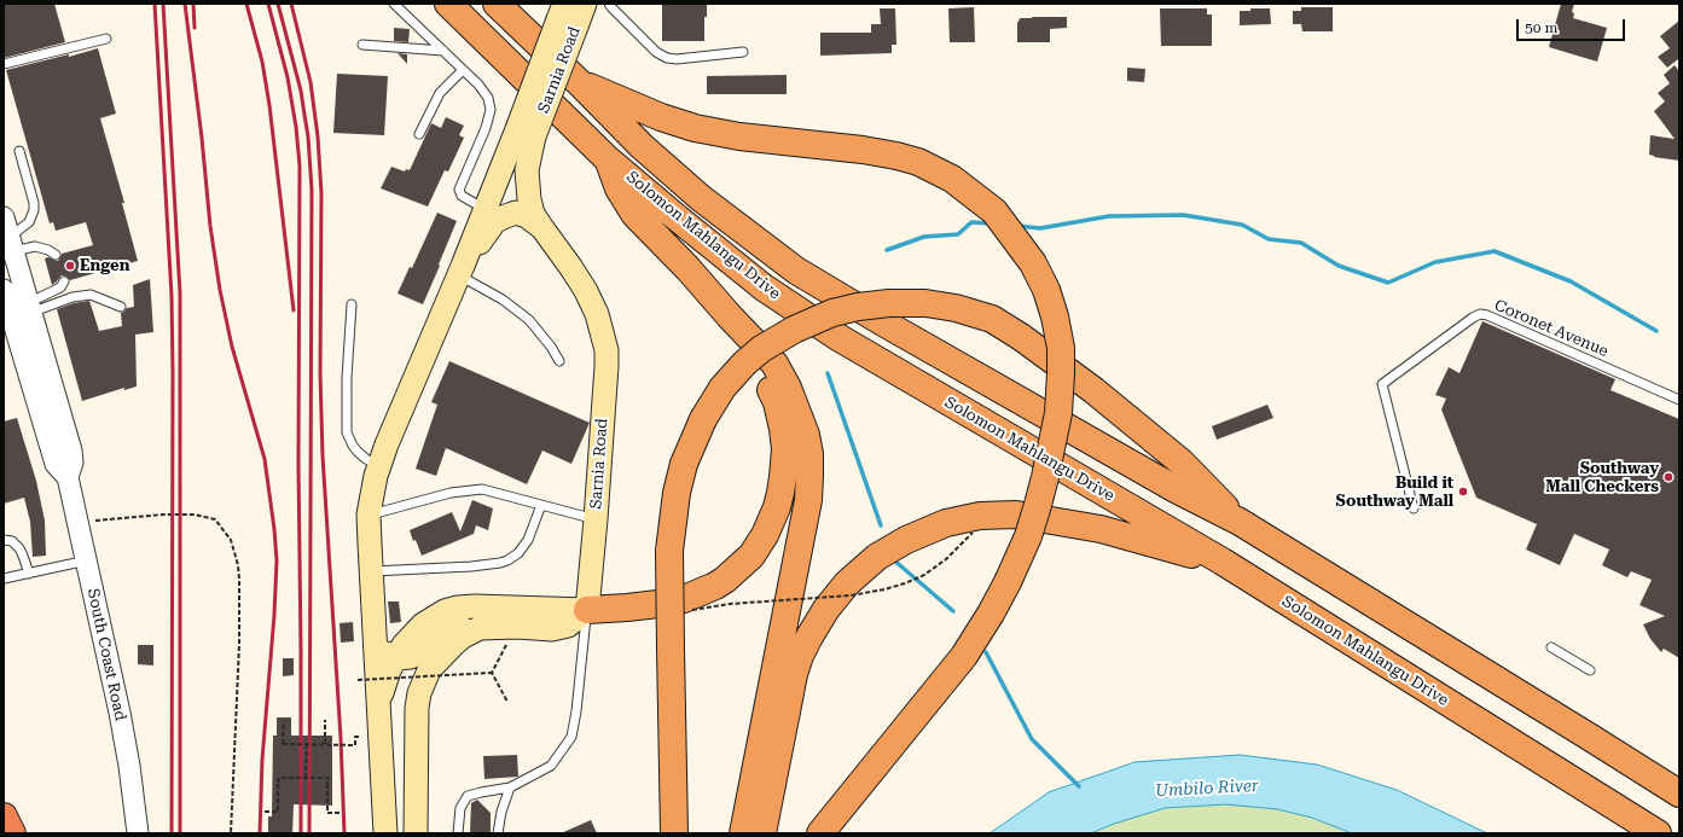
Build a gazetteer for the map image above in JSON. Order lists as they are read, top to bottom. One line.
{"streets":{"highway":["Solomon Mahlangu Drive"],"main road":["Sarnia Road"],"street":["South Coast Road"],"lane":["Coronet Avenue"]},"water":["Umbilo River"],"places":["Engen","Southway Mall Checkers","Build it Southway Mall"],"scale_bar":"50 m"}
